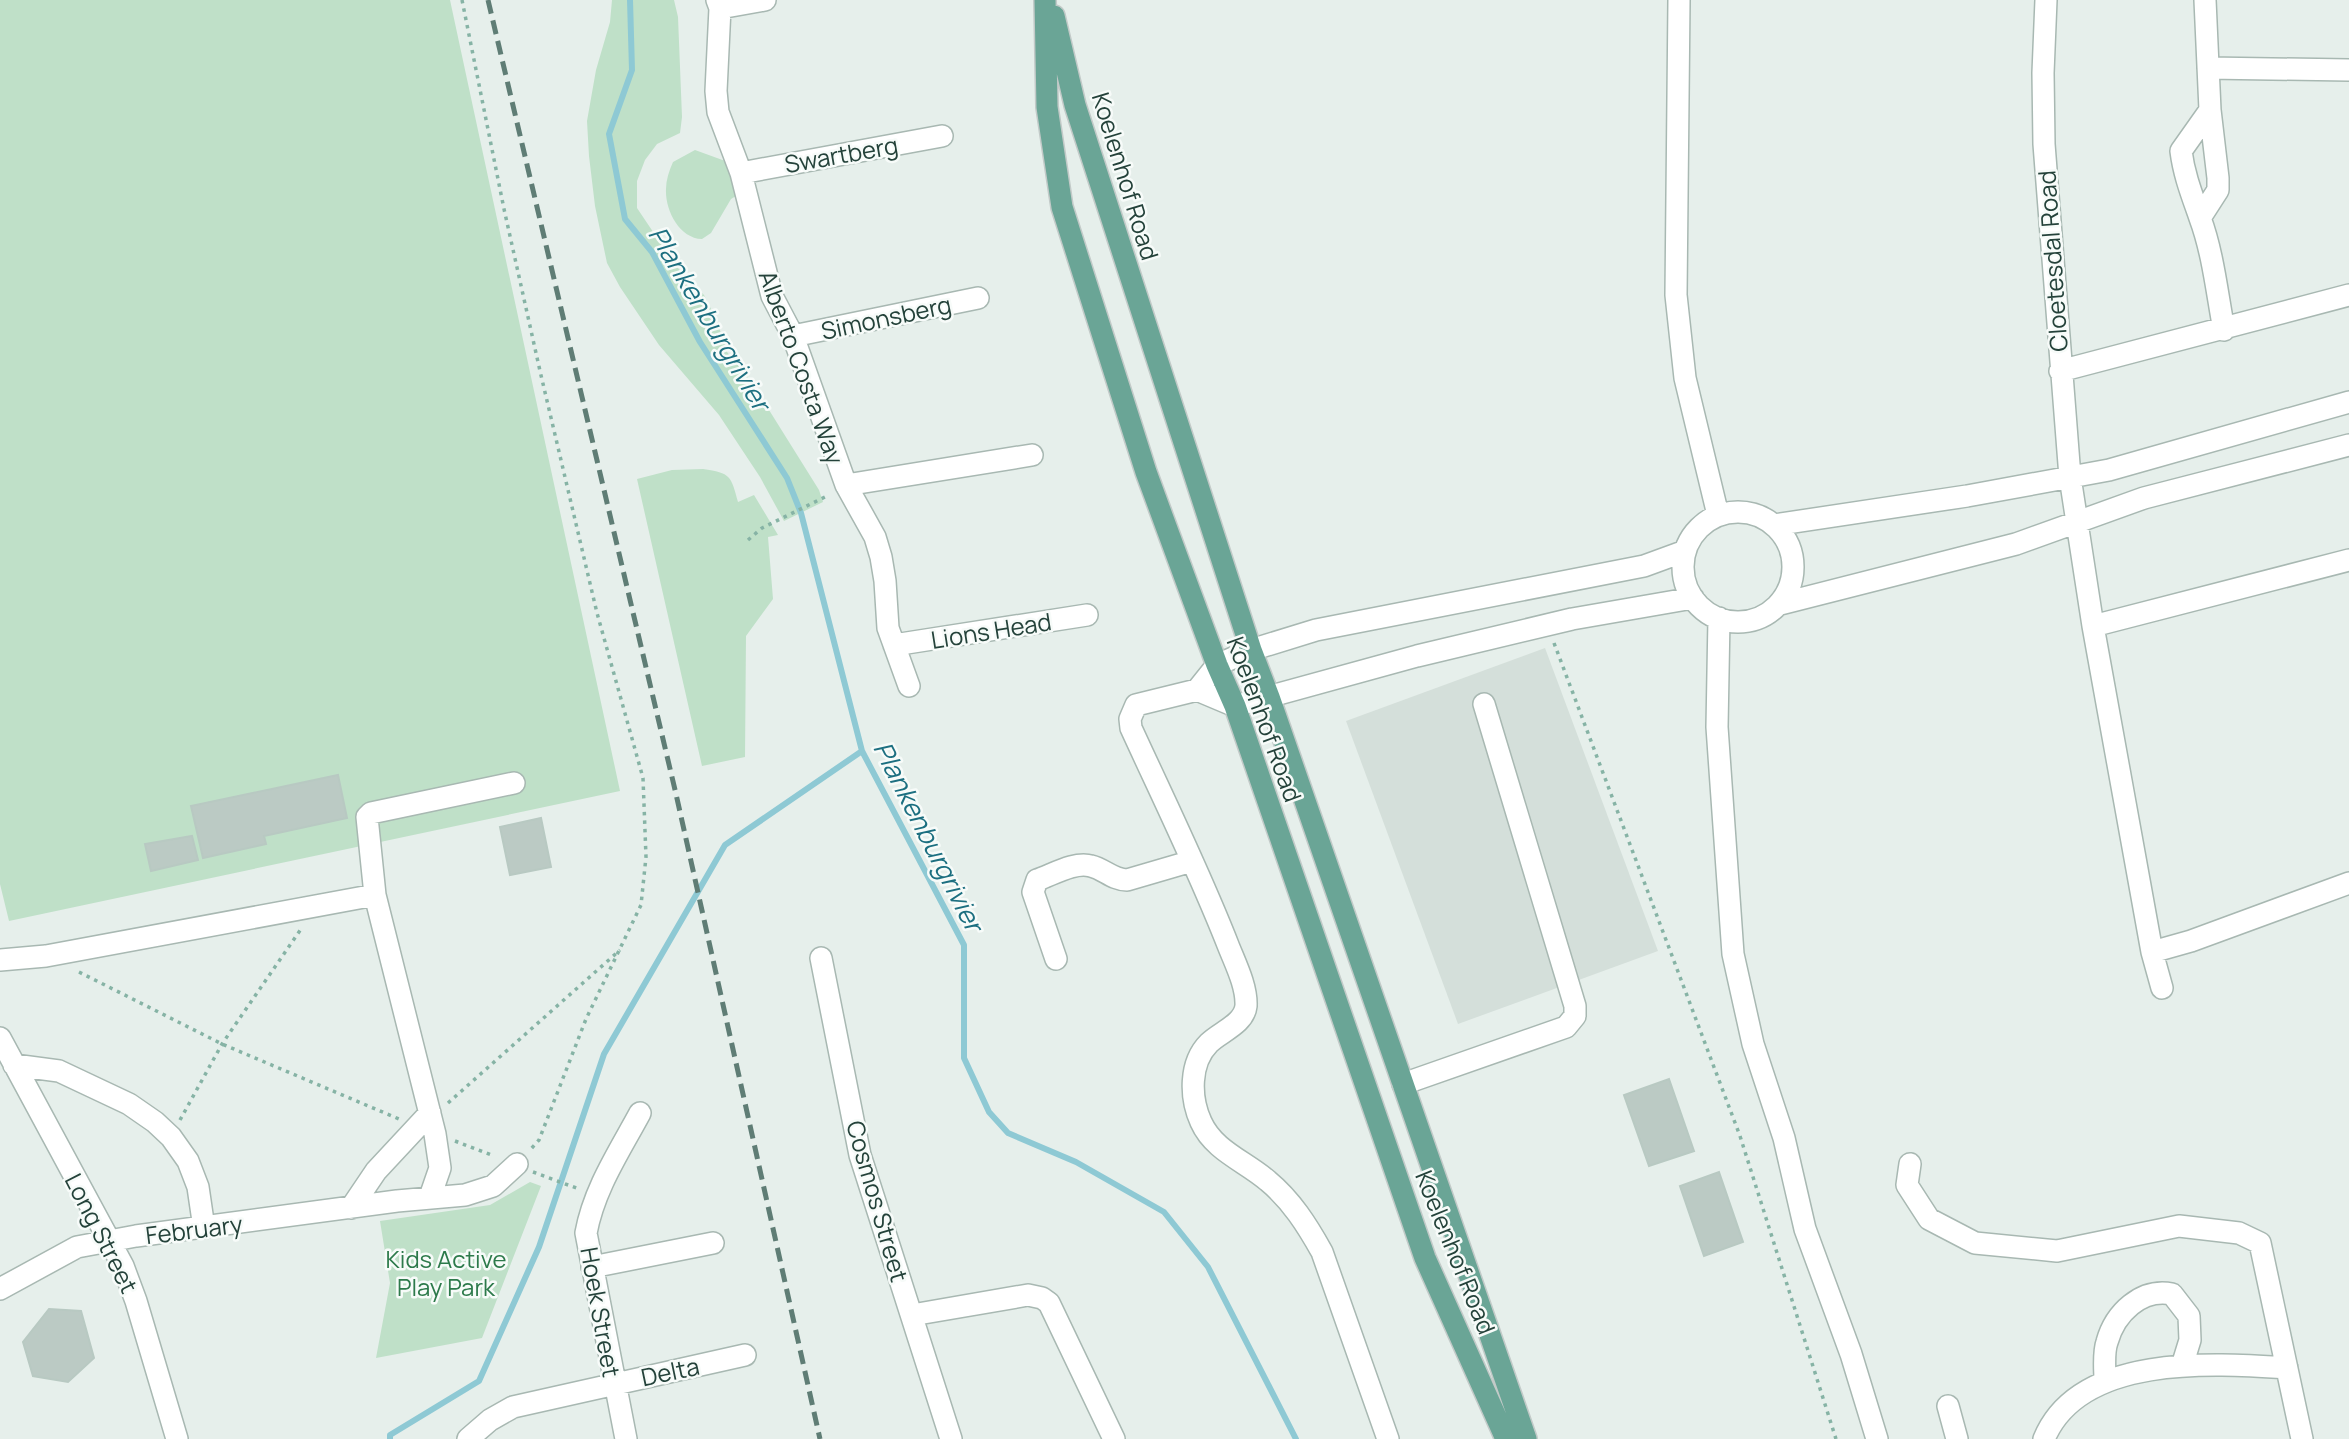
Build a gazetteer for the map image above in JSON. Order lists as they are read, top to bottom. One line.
{"streets":{"main road":["Koelenhof Road"],"street":["Swartberg","Cloetesdal Road","Simonsberg","Alberto Costa Way","Lions Head","Cosmos Street","February","Long Street","Hoek Street","Delta"]},"crossings":[["Swartberg","Alberto Costa Way"],["Simonsberg","Alberto Costa Way"],["Alberto Costa Way","Lions Head"],["February","Long Street"],["Hoek Street","Delta"]],"water":["Plankenburgrivier"],"parks":["Kids Active Play Park"]}
